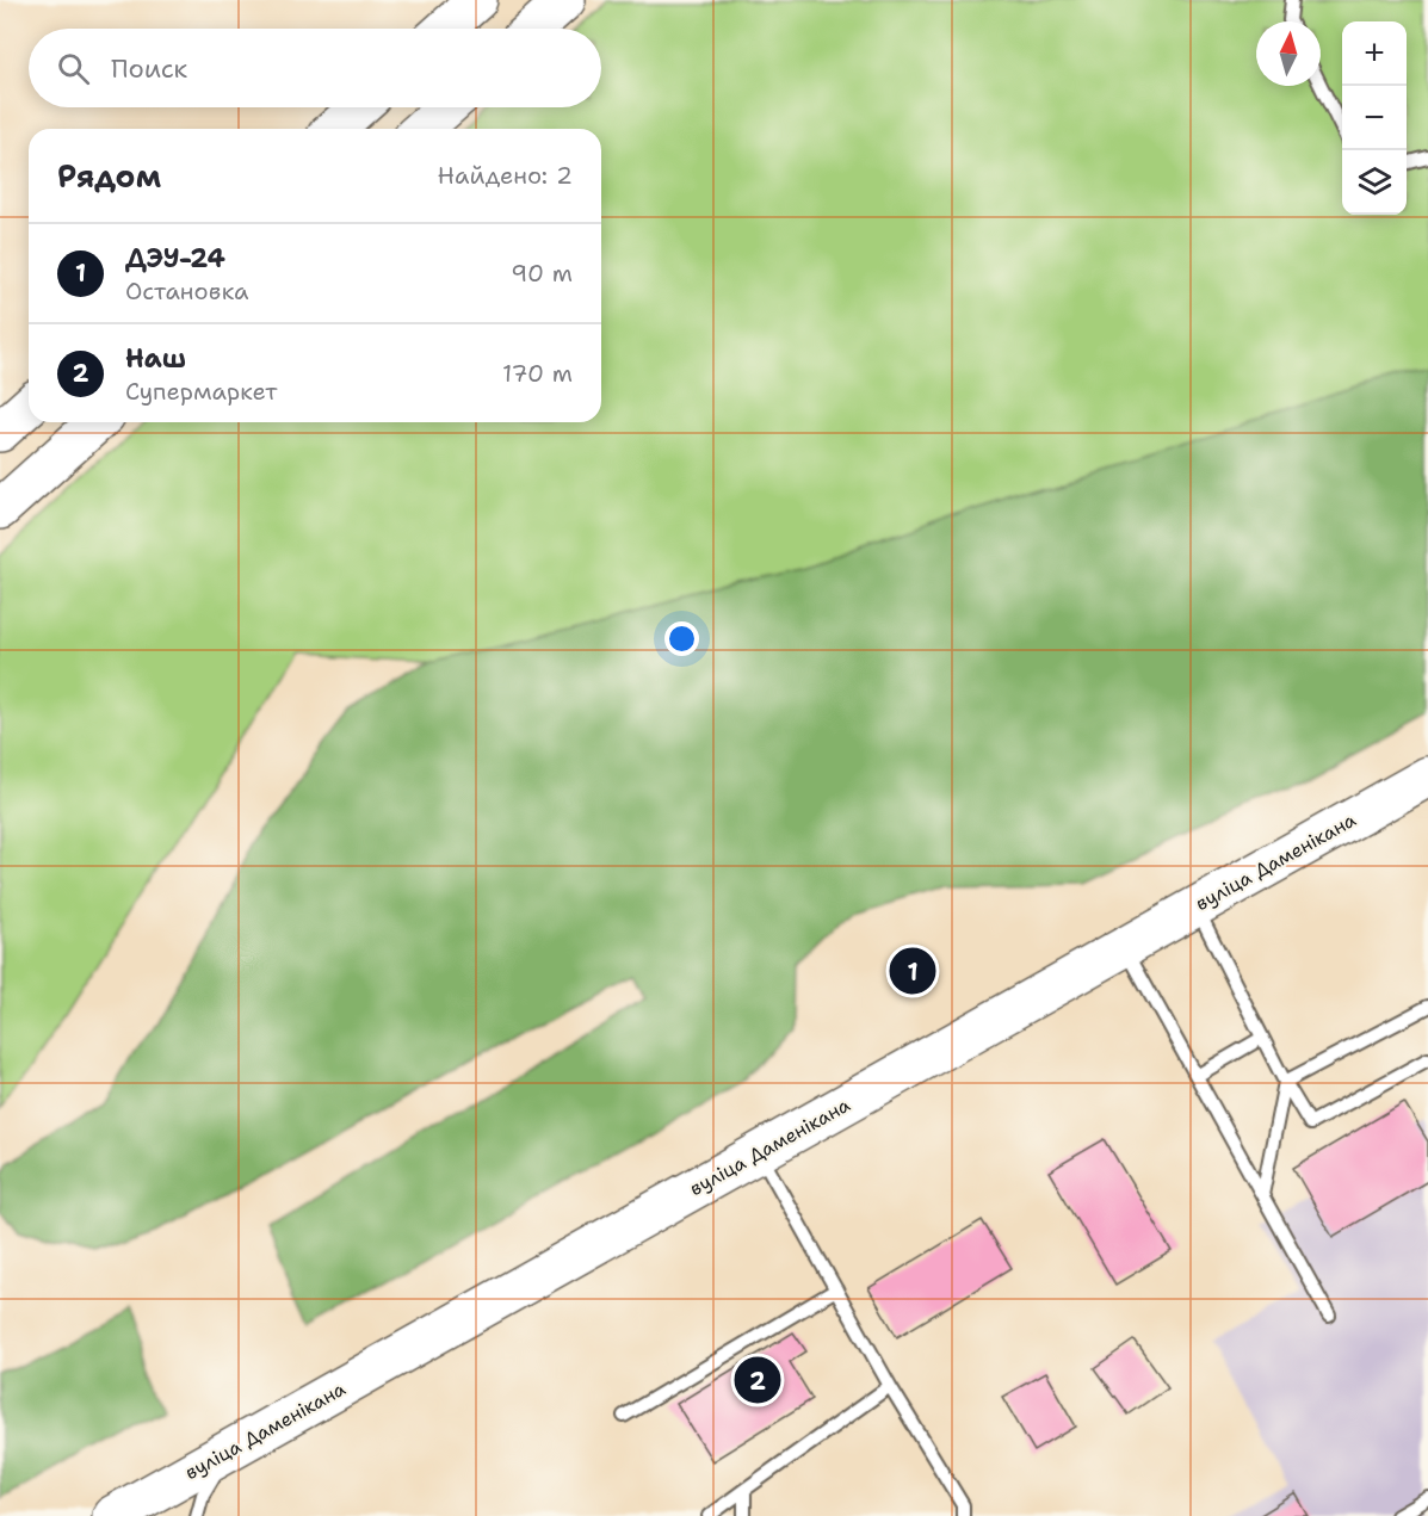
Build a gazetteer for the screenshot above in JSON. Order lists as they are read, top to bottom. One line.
{"streets":{"main road":["вуліца Даменікана"]},"north":"top","page":{"map_buttons":["+","−"],"search":"Поиск","heading":["Рядом","Найдено: 2"],"list":[{"mark":"1","name":"ДЭУ-24","note":"Остановка","value":"90 m"},{"mark":"2","name":"Наш","note":"Супермаркет","value":"170 m"}],"pins":["1","2"]}}
